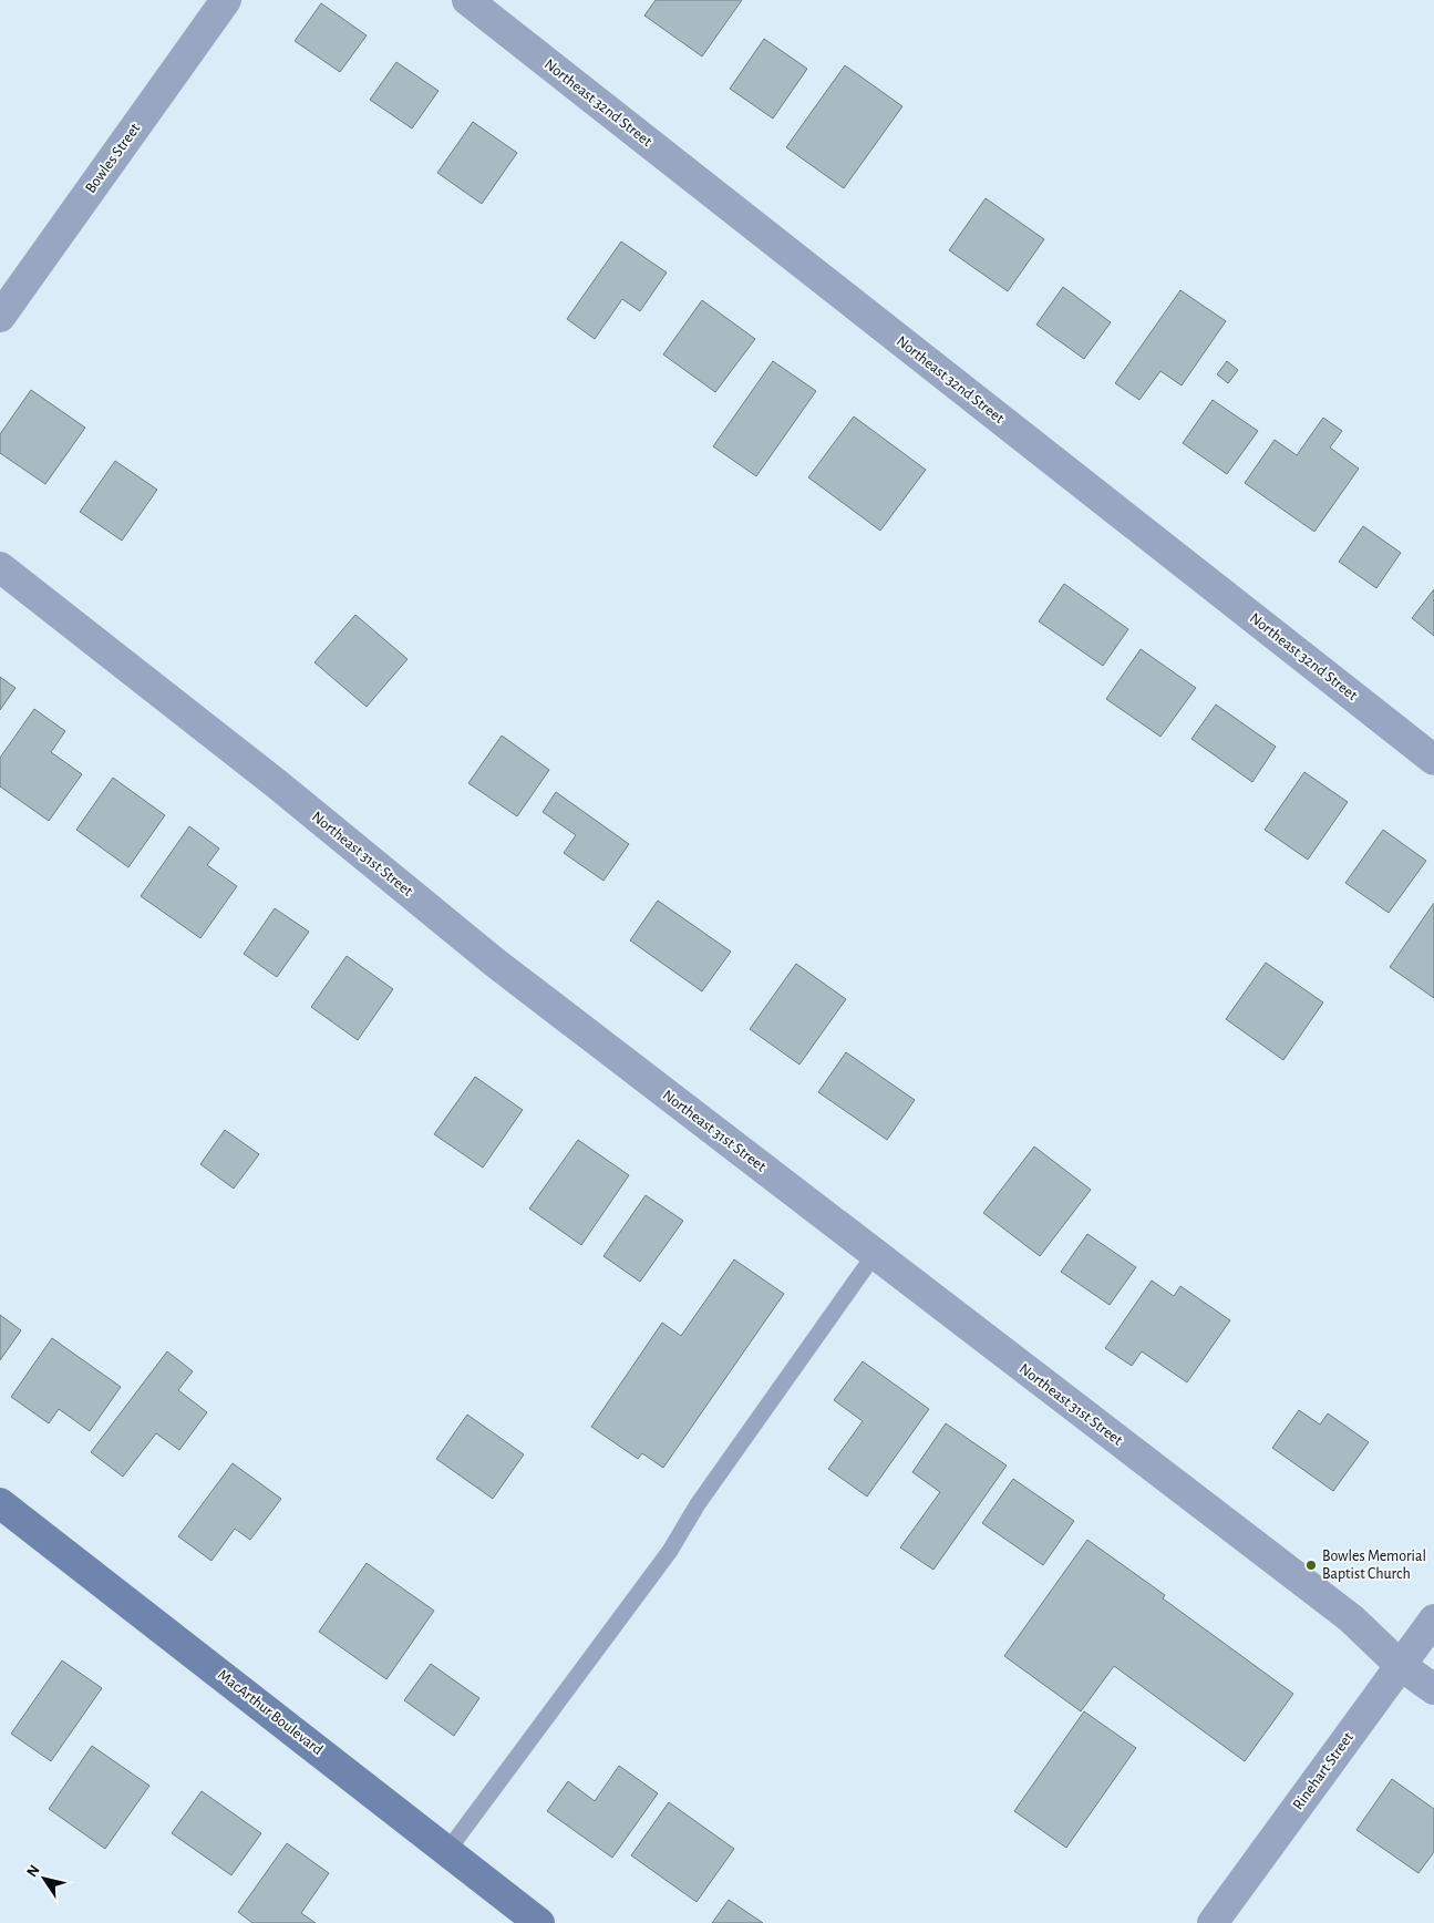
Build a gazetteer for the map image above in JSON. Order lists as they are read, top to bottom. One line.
{"streets":{"main road":["MacArthur Boulevard"],"street":["Northeast 32nd Street","Bowles Street","Northeast 31st Street","Rinehart Street"]},"crossings":[["Northeast 31st Street","Rinehart Street"]],"places":["Bowles Memorial Baptist Church"],"north":"top left"}
